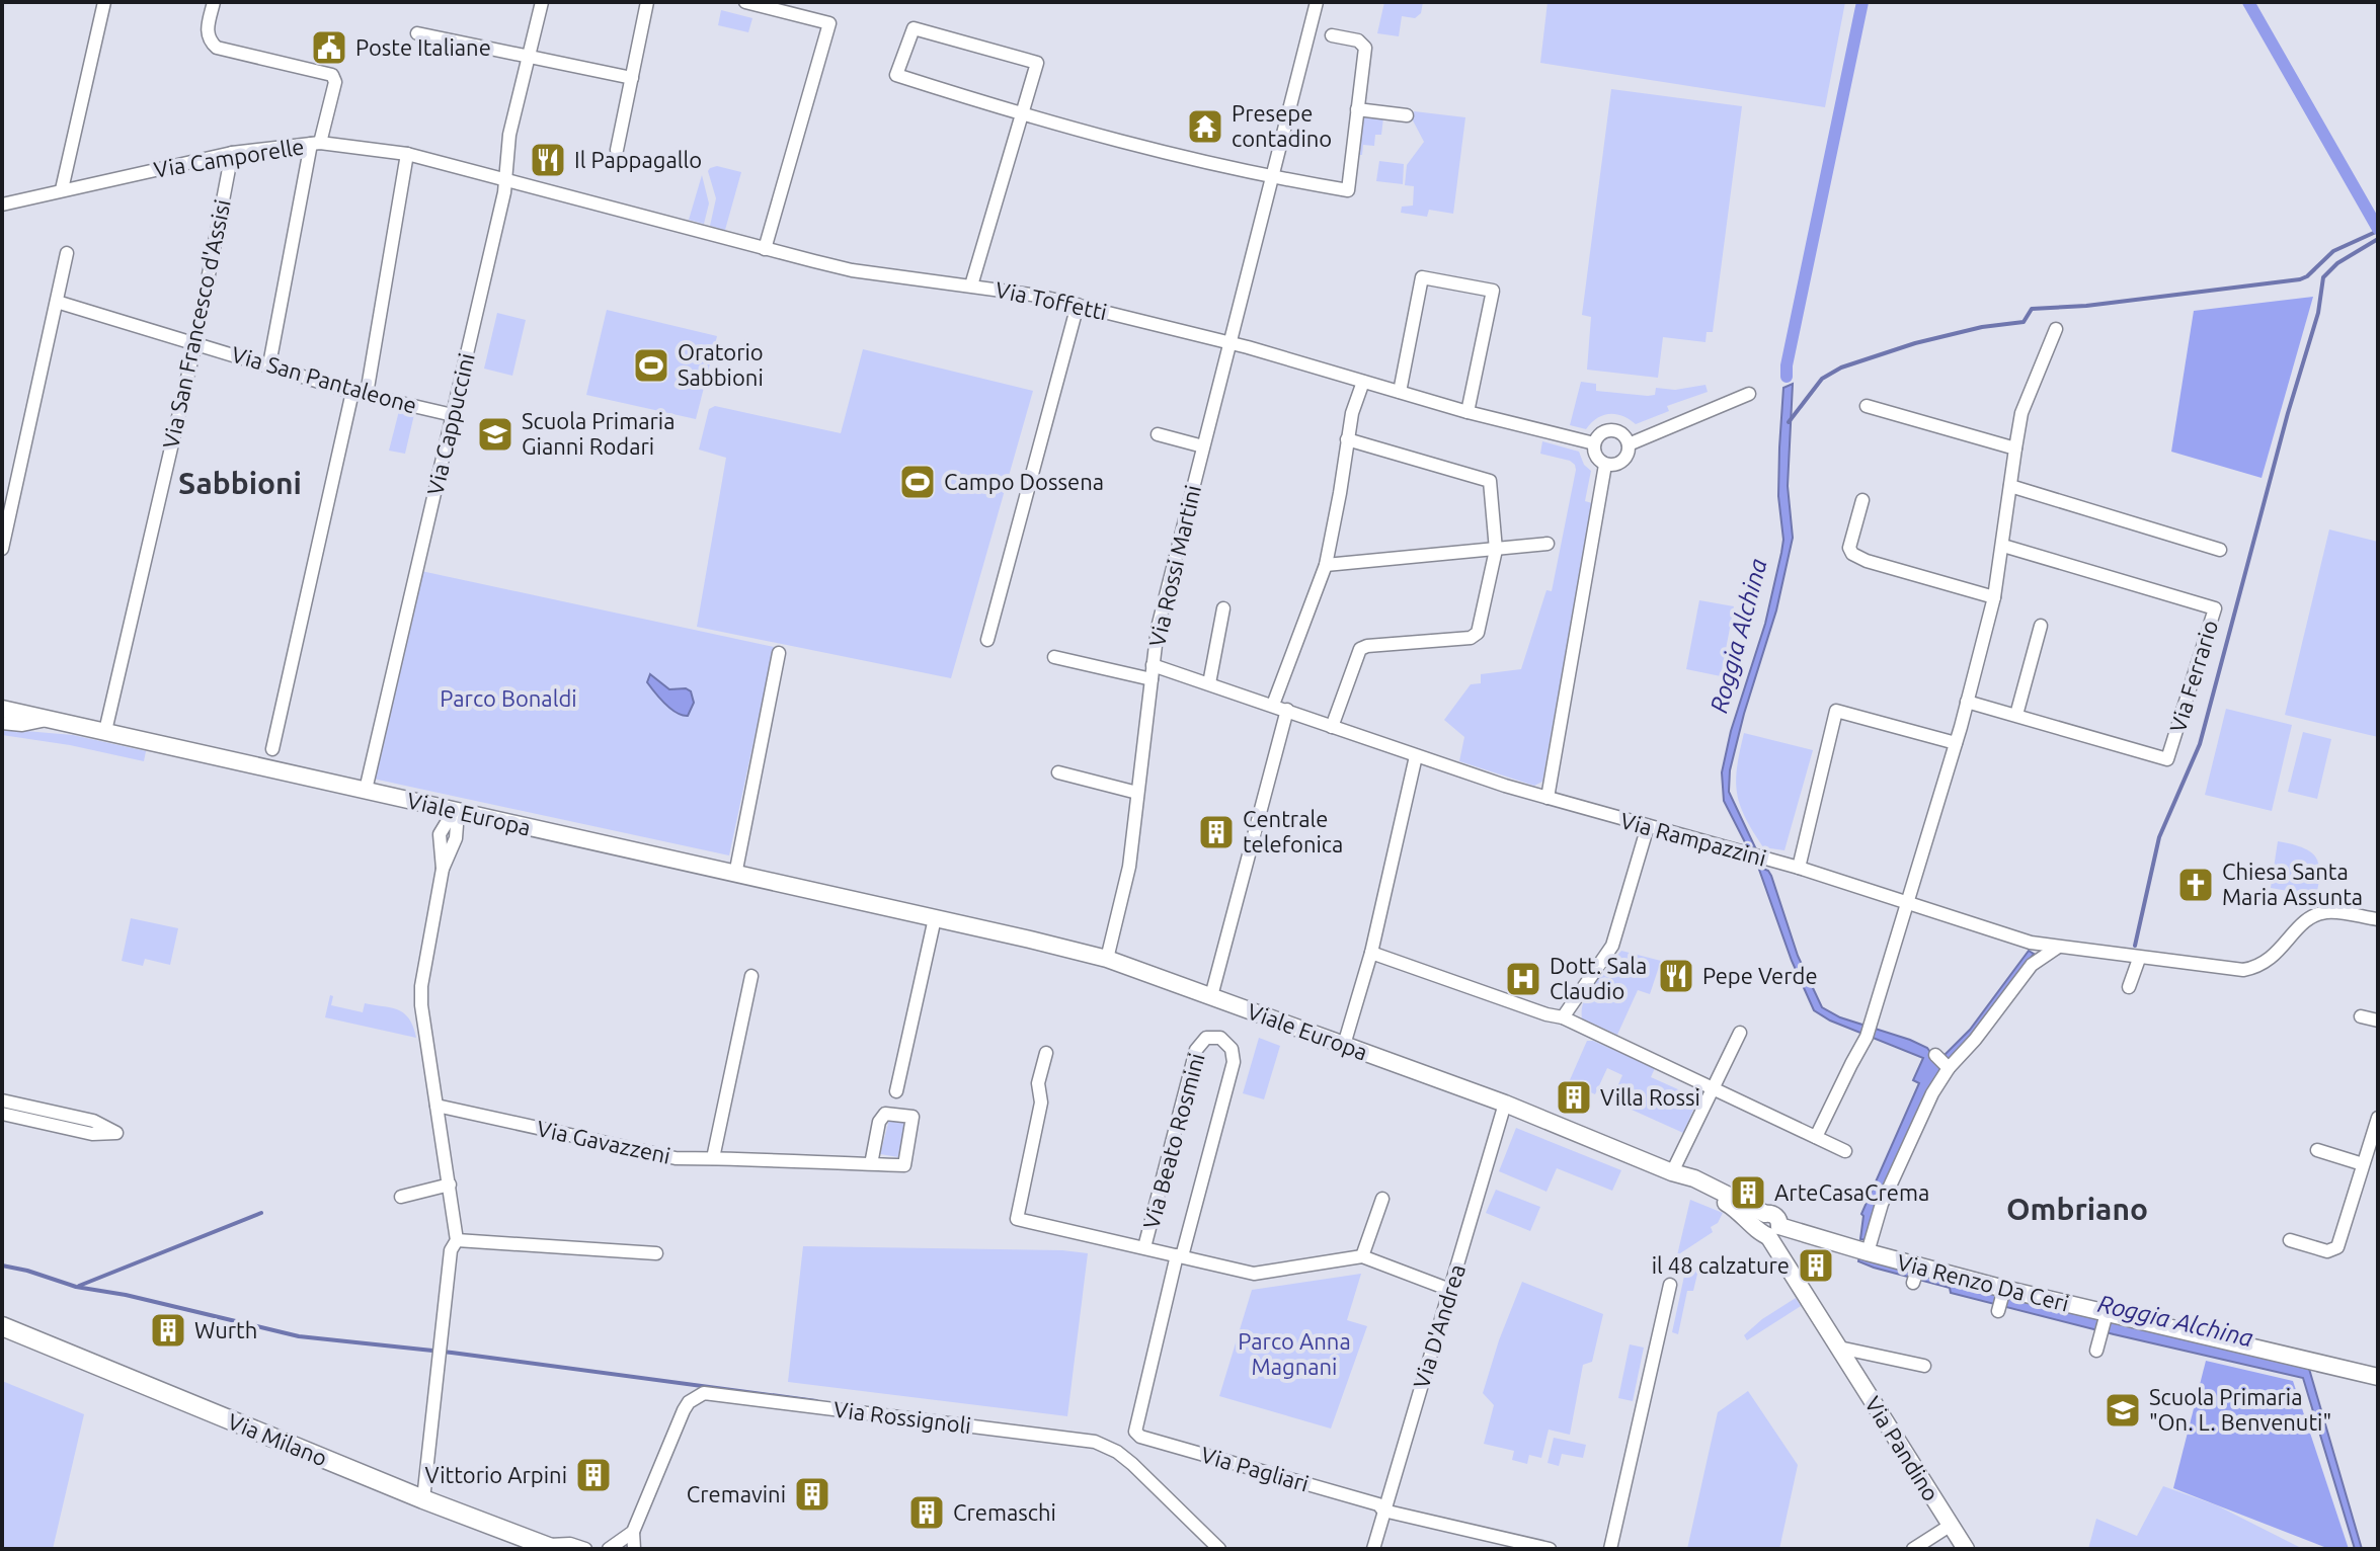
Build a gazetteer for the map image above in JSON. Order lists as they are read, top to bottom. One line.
{"streets":{"main road":["Via Milano"],"street":["Via Camporelle","Via Toffetti","Via San Francesco d'Assisi","Via San Pantaleone","Via Cappuccini","Via Rossi Martini","Via Ferrario","Viale Europa","Via Rampazzini","Via Beato Rosmini","Via Gavazzeni","Via Renzo Da Ceri","Via D'Andrea","Via Rossignoli","Via Pandino","Via Pagliari"]},"crossings":[["Via Camporelle","Via Toffetti"],["Via Camporelle","Via San Francesco d'Assisi"],["Via Camporelle","Via Cappuccini"],["Via Toffetti","Via Cappuccini"],["Via Toffetti","Via Rossi Martini"],["Via San Francesco d'Assisi","Via San Pantaleone"],["Via San Francesco d'Assisi","Viale Europa"],["Via San Pantaleone","Via Cappuccini"],["Via Cappuccini","Viale Europa"],["Via Rossi Martini","Viale Europa"],["Via Rossi Martini","Via Rampazzini"],["Viale Europa","Via Renzo Da Ceri"],["Viale Europa","Via D'Andrea"],["Viale Europa","Via Pandino"],["Via Beato Rosmini","Via Pagliari"],["Via Renzo Da Ceri","Via Pandino"],["Via D'Andrea","Via Pagliari"]],"districts":["Sabbioni","Ombriano"],"water":["Roggia Alchina"],"parks":["Parco Bonaldi","Parco Anna Magnani"],"places":{"public building":["Poste Italiane"],"temple":["Presepe contadino"],"restaurant":["Il Pappagallo","Pepe Verde"],"sports":["Oratorio Sabbioni","Campo Dossena"],"school or university":["Scuola Primaria Gianni Rodari","Scuola Primaria \"On. L. Benvenuti\""],"building":["Centrale telefonica","Villa Rossi","ArteCasaCrema","il 48 calzature","Wurth","Vittorio Arpini","Cremavini","Cremaschi"],"church":["Chiesa Santa Maria Assunta"],"hospital":["Dott. Sala Claudio"]}}
